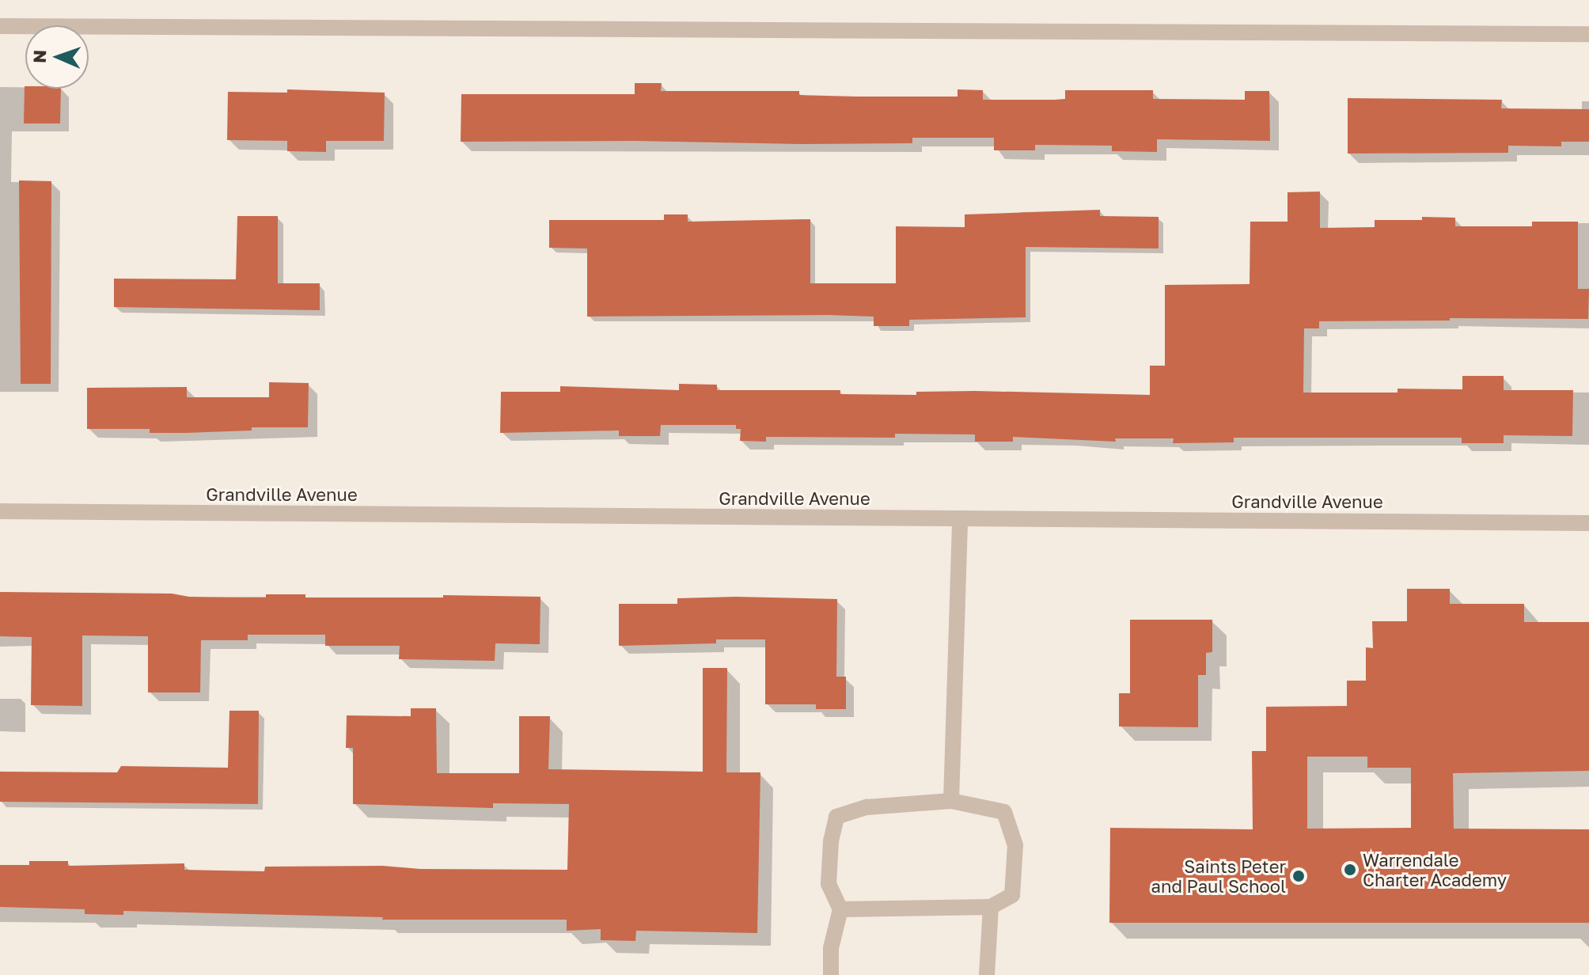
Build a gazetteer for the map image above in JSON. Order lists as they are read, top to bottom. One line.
{"streets":{"street":["Grandville Avenue"]},"places":["Warrendale Charter Academy","Saints Peter and Paul School"],"north":"left"}
